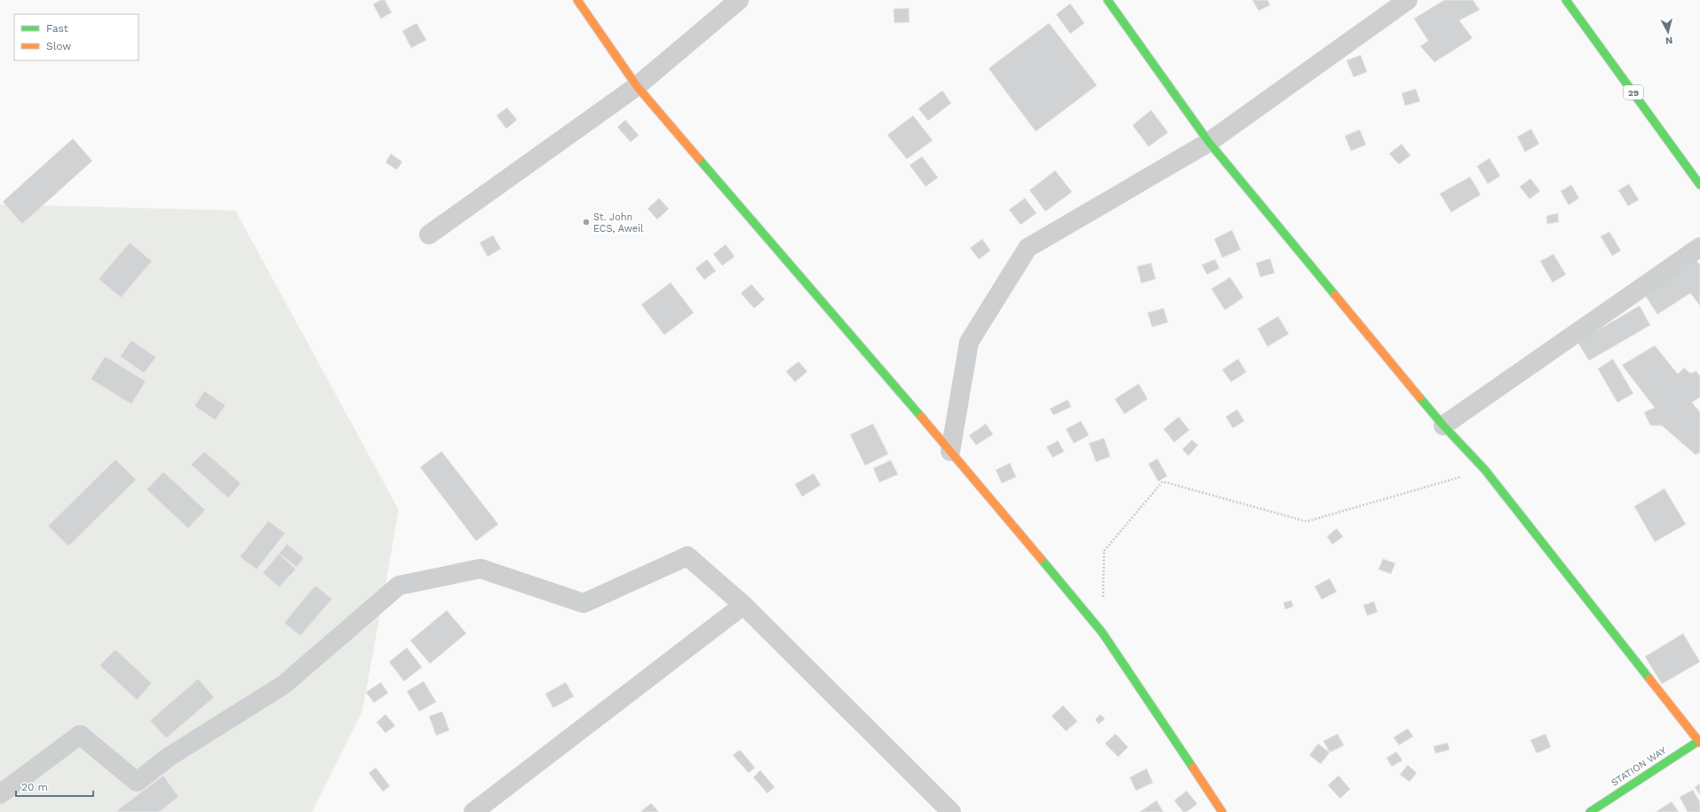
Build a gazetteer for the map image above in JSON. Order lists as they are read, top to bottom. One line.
{"streets":{"street":["29","STATION WAY"]},"places":["St. John ECS, Aweil"],"legend":["Fast","Slow"],"scale_bar":"20 m","north":"bottom"}
